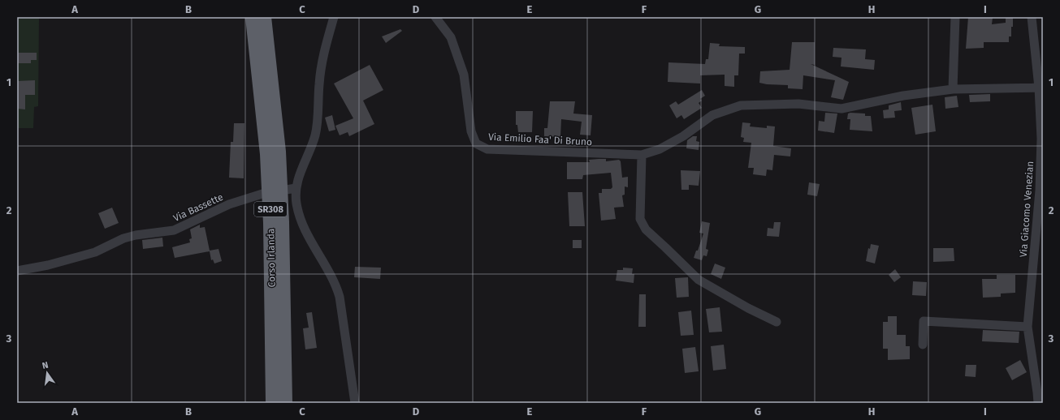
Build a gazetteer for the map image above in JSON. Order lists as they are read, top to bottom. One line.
{"streets":{"highway":["SR308","Corso Irlanda"],"street":["Via Emilio Faa' Di Bruno","Via Bassette","Via Giacomo Venezian"]},"crossings":[["Via Emilio Faa' Di Bruno","Via Giacomo Venezian"]],"north":"top","grid":{"columns":["A","B","C","D","E","F","G","H","I"],"rows":["1","2","3"]}}
